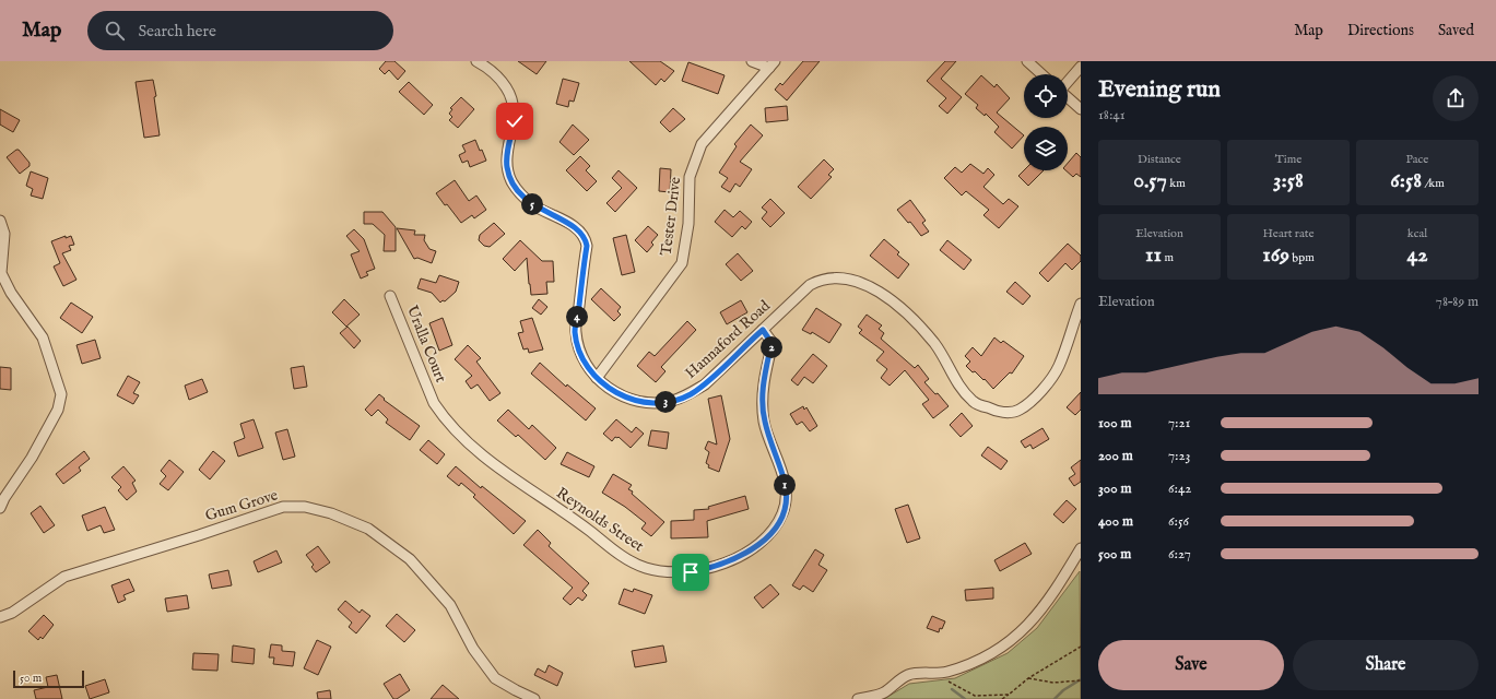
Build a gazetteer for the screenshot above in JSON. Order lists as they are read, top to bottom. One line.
{"streets":{"street":["Tester Drive","Hannaford Road","Uralla Court","Gum Grove","Reynolds Street"]},"crossings":[["Tester Drive","Hannaford Road"],["Hannaford Road","Reynolds Street"],["Uralla Court","Reynolds Street"]],"scale_bar":"50 m","page":{"header":"Map","search":"Search here","nav":["Map","Directions","Saved"],"heading":["Evening run","18:41"],"stats":[["Distance","0.57 km"],["Time","3:58"],["Pace","6:58 /km"],["Elevation","11 m"],["Heart rate","169 bpm"],["kcal","42"]],"pins":["5","4","2","3","1"],"chart":["Elevation","78–89 m"],"list":[{"name":"100 m","note":"7:21"},{"name":"200 m","note":"7:23"},{"name":"300 m","note":"6:42"},{"name":"400 m","note":"6:56"},{"name":"500 m","note":"6:27"}],"buttons":["Save","Share"],"scale":"50 m"}}
